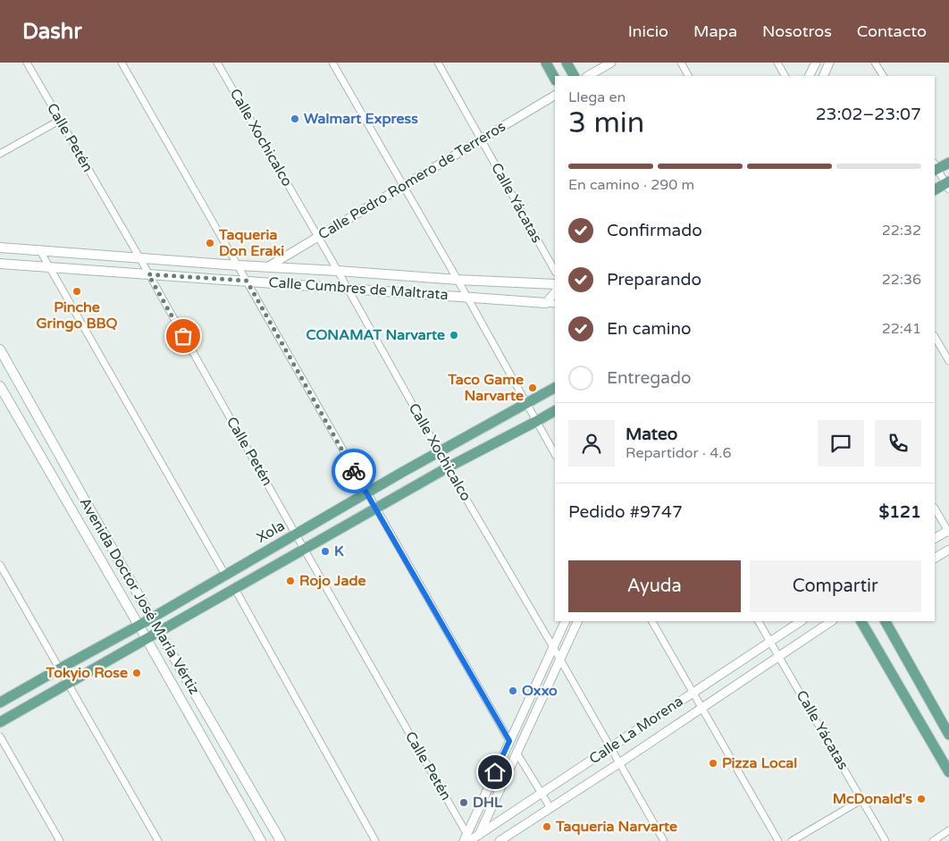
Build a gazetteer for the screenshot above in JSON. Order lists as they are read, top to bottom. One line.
{"streets":{"main road":["Calle Cumbres de Maltrata","Xola","Avenida Doctor José María Vértiz"],"street":["Calle Petén","Calle Xochicalco","Calle Pedro Romero de Terreros","Calle Yácatas","Calle La Morena"]},"crossings":[["Calle Petén","Calle Cumbres de Maltrata"],["Calle Petén","Xola"],["Calle Petén","Calle La Morena"],["Calle Xochicalco","Calle Pedro Romero de Terreros"],["Calle Xochicalco","Calle Cumbres de Maltrata"],["Calle Xochicalco","Xola"],["Calle Xochicalco","Calle La Morena"],["Calle Pedro Romero de Terreros","Calle Yácatas"],["Calle Pedro Romero de Terreros","Calle Cumbres de Maltrata"],["Calle Yácatas","Calle La Morena"],["Xola","Avenida Doctor José María Vértiz"]],"places":["Walmart Express","Taqueria Don Eraki","Pinche Gringo BBQ","CONAMAT Narvarte","Taco Game Narvarte","K","Rojo Jade","Tokyio Rose","Oxxo","Pizza Local","McDonald's","DHL","Taqueria Narvarte"],"page":{"header":"Dashr","nav":["Inicio","Mapa","Nosotros","Contacto"],"heading":["3 min","Llega en","23:02–23:07"],"panel":["Mateo","Repartidor · 4.6","Pedido #9747","$121"],"bar":"En camino · 290 m","list":[["Confirmado","22:32"],["Preparando","22:36"],["En camino","22:41"],"Entregado"],"buttons":["Ayuda","Compartir"]}}
